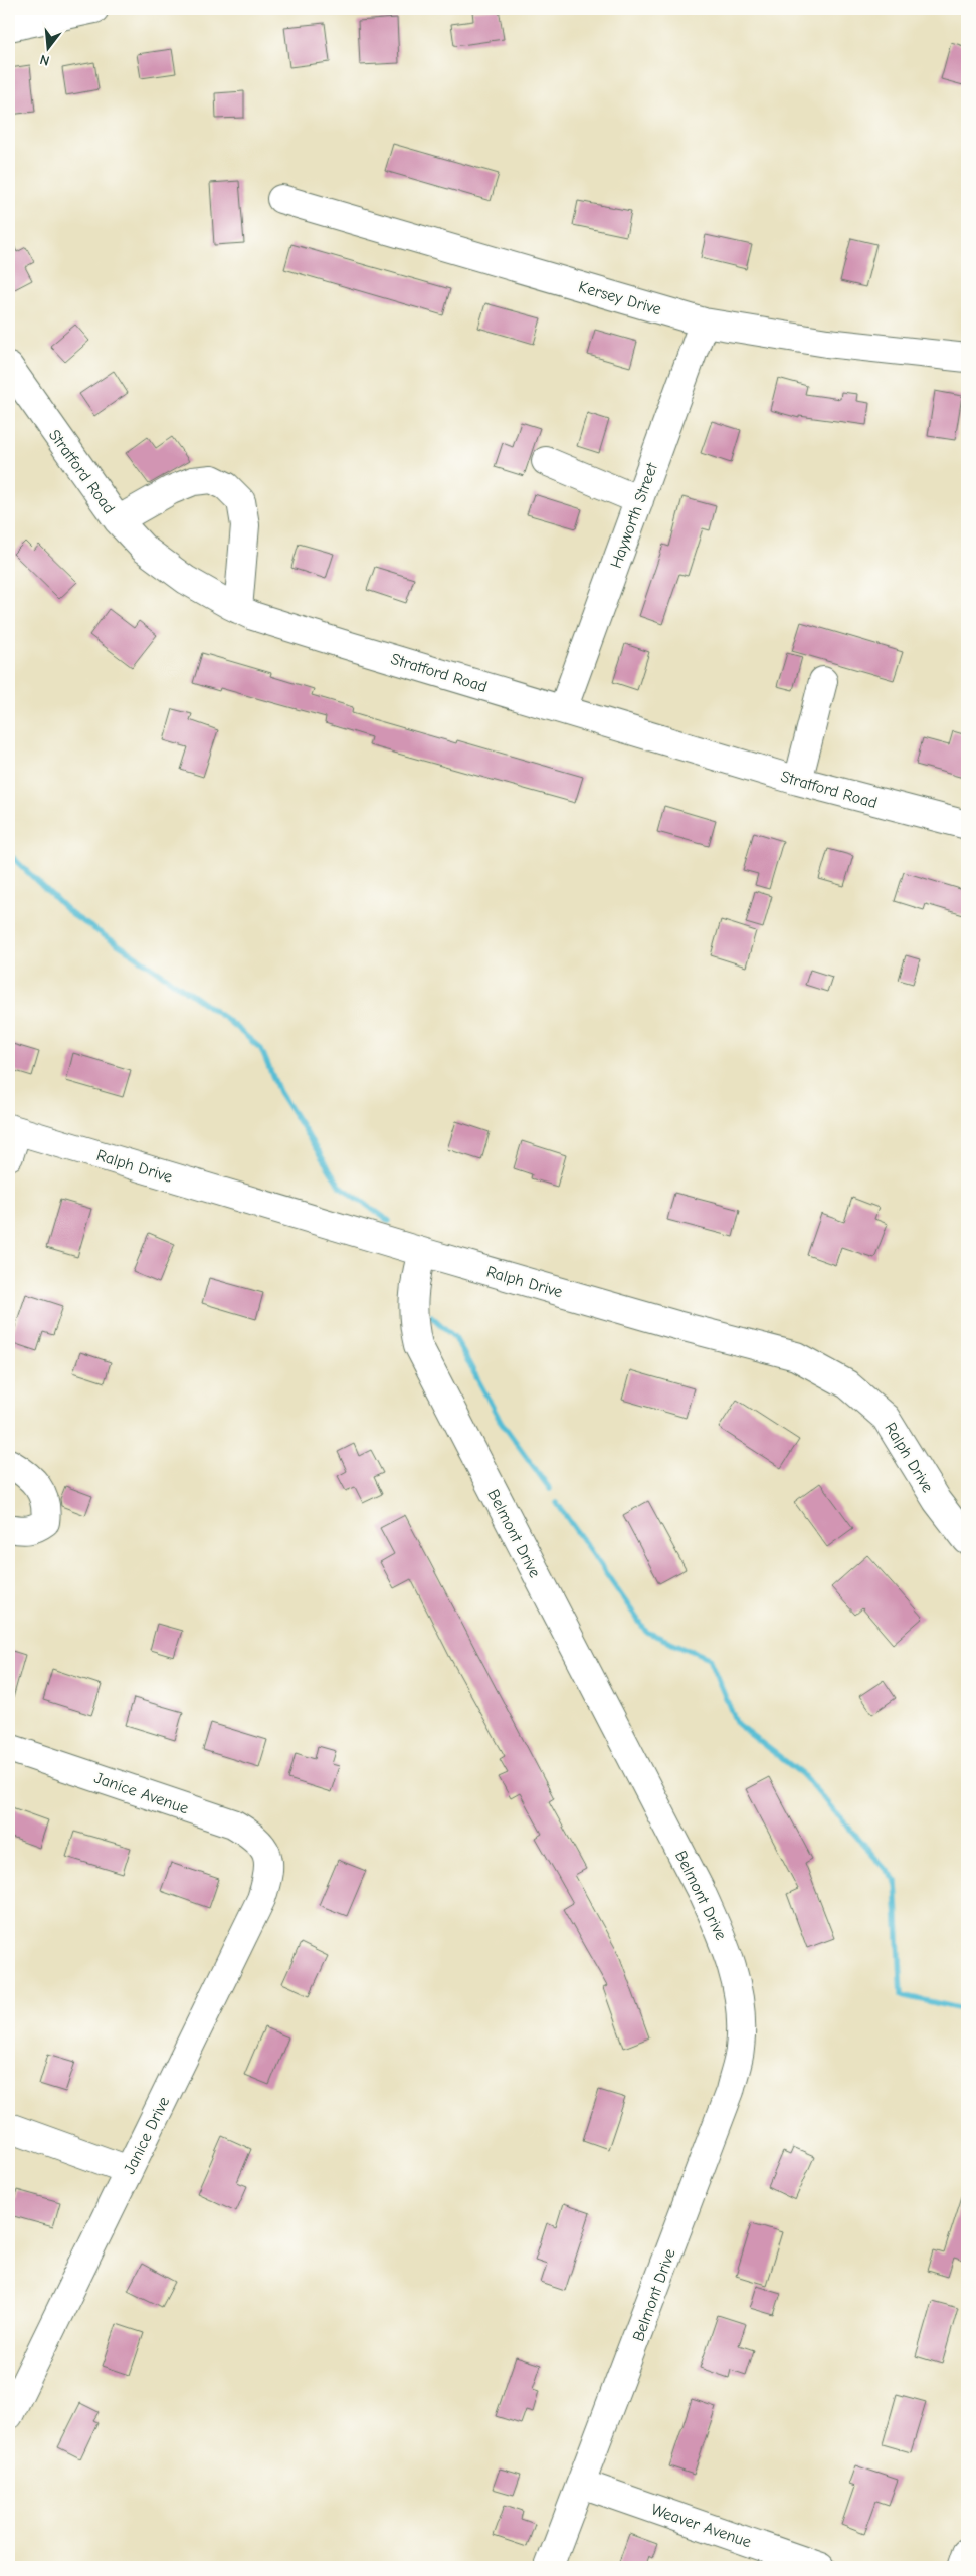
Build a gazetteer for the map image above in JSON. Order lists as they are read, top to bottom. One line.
{"streets":{"street":["Kersey Drive","Stratford Road","Hayworth Street","Ralph Drive","Belmont Drive","Janice Avenue","Janice Drive","Weaver Avenue"]},"crossings":[["Kersey Drive","Hayworth Street"],["Stratford Road","Hayworth Street"],["Ralph Drive","Belmont Drive"],["Belmont Drive","Weaver Avenue"],["Janice Avenue","Janice Drive"]],"north":"bottom"}
